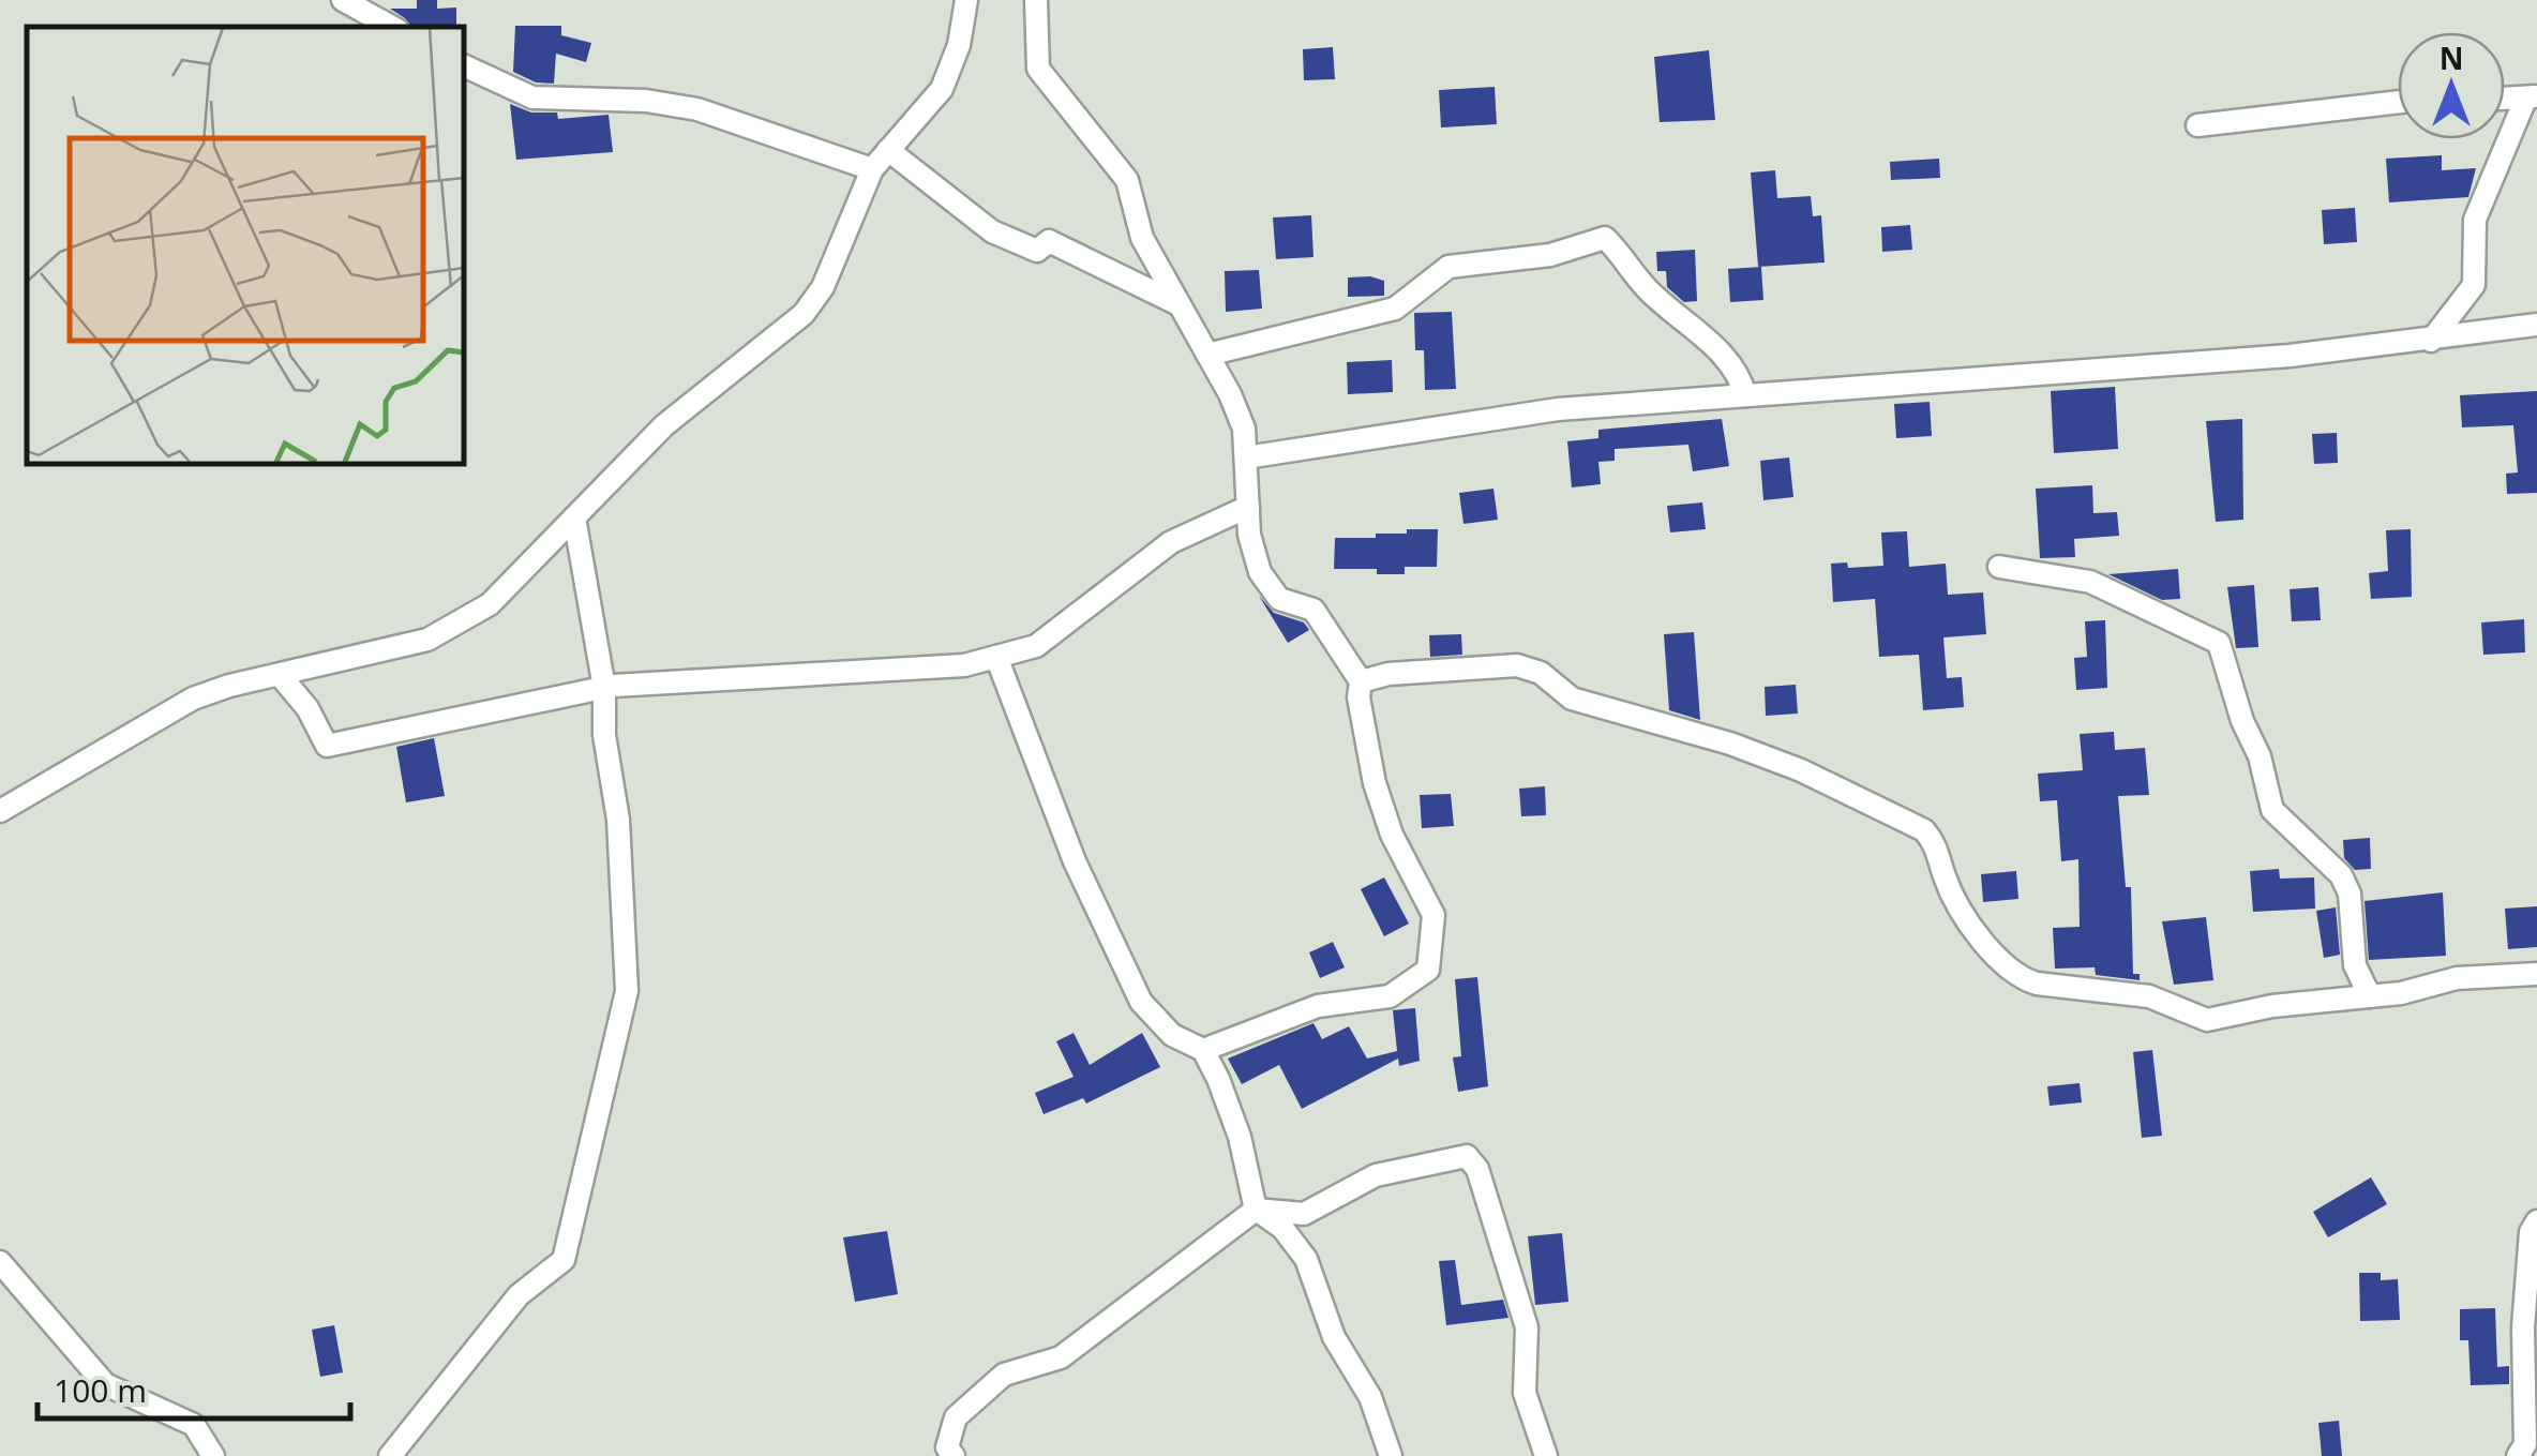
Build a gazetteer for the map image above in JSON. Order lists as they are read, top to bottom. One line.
{"scale_bar":"100 m","north":"top"}
